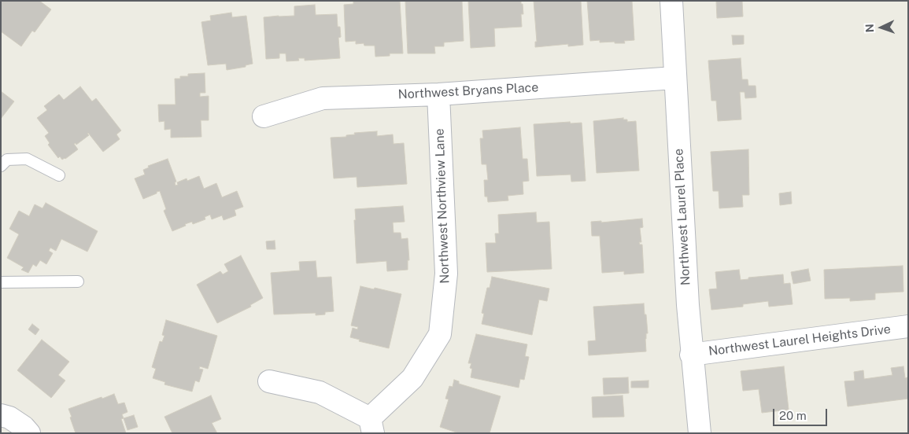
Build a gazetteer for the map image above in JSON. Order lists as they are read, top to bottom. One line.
{"streets":{"street":["Northwest Bryans Place","Northwest Northview Lane","Northwest Laurel Place","Northwest Laurel Heights Drive"]},"crossings":[["Northwest Bryans Place","Northwest Northview Lane"],["Northwest Bryans Place","Northwest Laurel Place"],["Northwest Laurel Place","Northwest Laurel Heights Drive"]],"scale_bar":"20 m","north":"left"}
